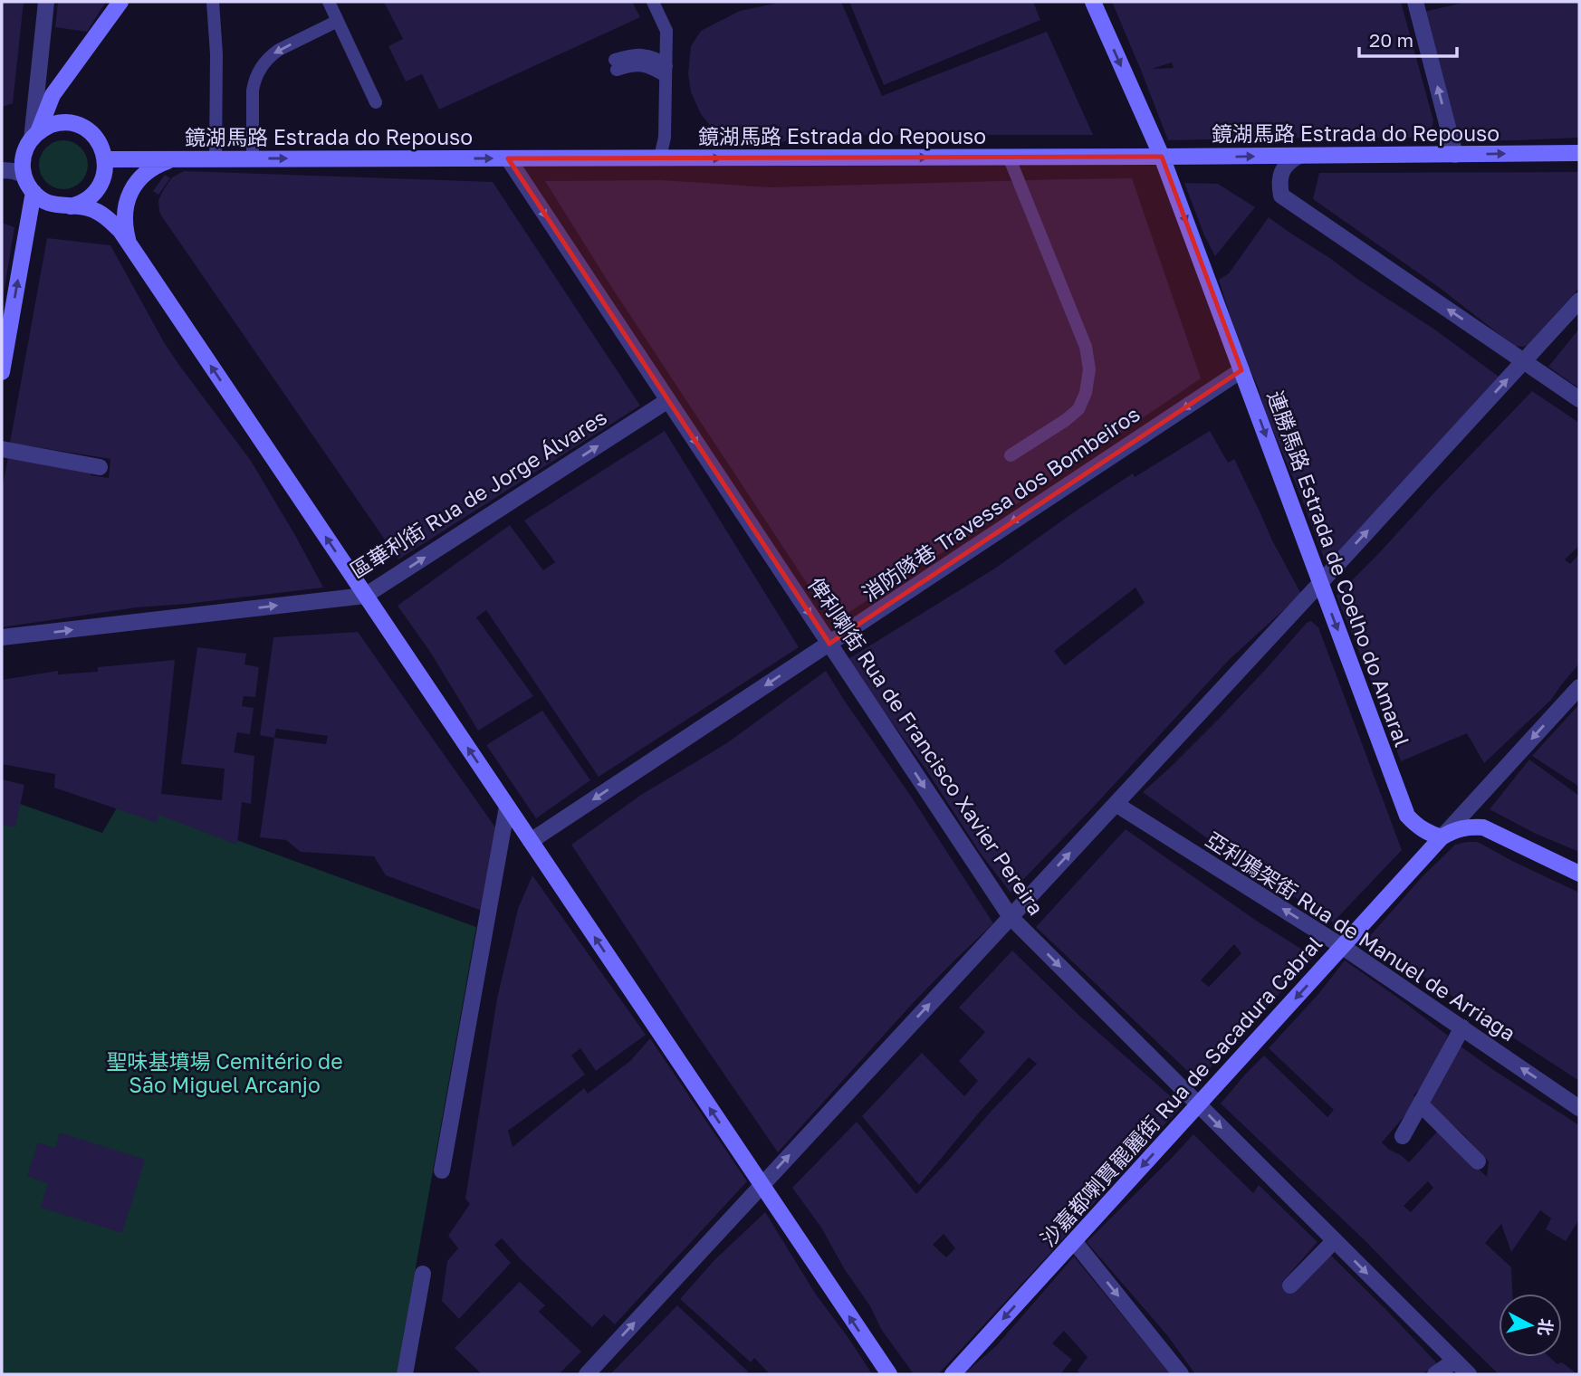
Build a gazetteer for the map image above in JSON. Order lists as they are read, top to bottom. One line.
{"streets":{"street":["鏡湖馬路 Estrada do Repouso","區華利街 Rua de Jorge Álvares","消防隊巷 Travessa dos Bombeiros","連勝馬路 Estrada de Coelho do Amaral","俾利喇街 Rua de Francisco Xavier Pereira","亞利鴉架街 Rua de Manuel de Arriaga","沙嘉都喇賈罷麗街 Rua de Sacadura Cabral"]},"crossings":[["鏡湖馬路 Estrada do Repouso","連勝馬路 Estrada de Coelho do Amaral"],["鏡湖馬路 Estrada do Repouso","俾利喇街 Rua de Francisco Xavier Pereira"],["區華利街 Rua de Jorge Álvares","俾利喇街 Rua de Francisco Xavier Pereira"],["消防隊巷 Travessa dos Bombeiros","連勝馬路 Estrada de Coelho do Amaral"],["消防隊巷 Travessa dos Bombeiros","俾利喇街 Rua de Francisco Xavier Pereira"],["連勝馬路 Estrada de Coelho do Amaral","沙嘉都喇賈罷麗街 Rua de Sacadura Cabral"],["俾利喇街 Rua de Francisco Xavier Pereira","沙嘉都喇賈罷麗街 Rua de Sacadura Cabral"],["亞利鴉架街 Rua de Manuel de Arriaga","沙嘉都喇賈罷麗街 Rua de Sacadura Cabral"]],"one_way":["鏡湖馬路 Estrada do Repouso","區華利街 Rua de Jorge Álvares","消防隊巷 Travessa dos Bombeiros","連勝馬路 Estrada de Coelho do Amaral","俾利喇街 Rua de Francisco Xavier Pereira","亞利鴉架街 Rua de Manuel de Arriaga","沙嘉都喇賈罷麗街 Rua de Sacadura Cabral"],"parks":["聖味基墳場 Cemitério de São Miguel Arcanjo"],"scale_bar":"20 m","north":"right"}
